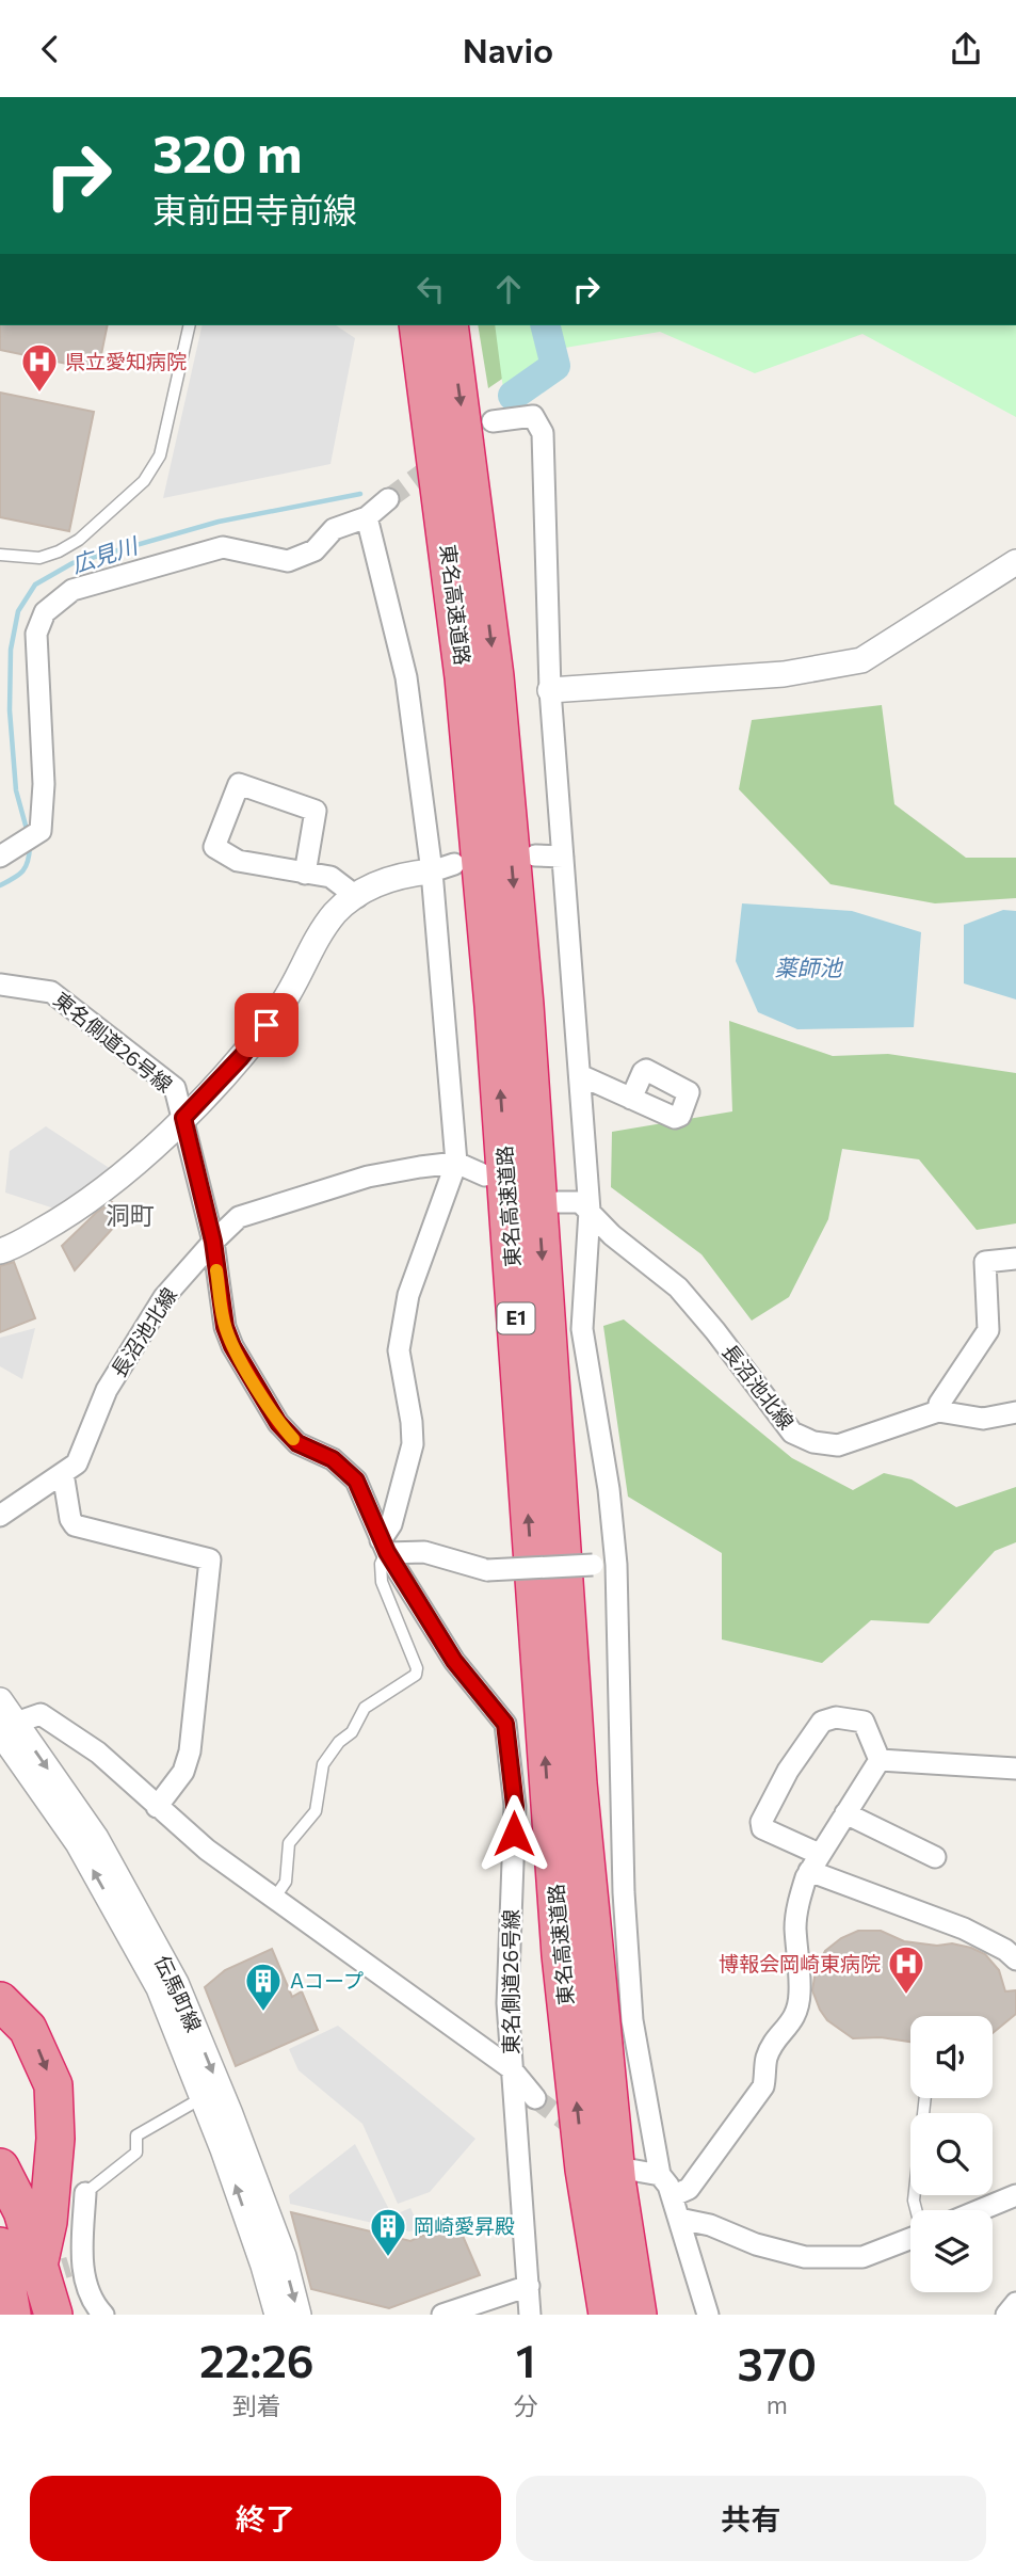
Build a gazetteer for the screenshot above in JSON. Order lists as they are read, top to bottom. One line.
{"streets":{"highway":["東名高速道路","E1"],"street":["東名側道26号線","長沼池北線","伝馬町線"]},"crossings":[["東名側道26号線","長沼池北線"]],"districts":["洞町"],"water":["広見川","薬師池"],"places":{"hospital":["県立愛知病院","博報会岡崎東病院"],"building":["Aコープ","岡崎愛昇殿"]},"page":{"header":"Navio","turn":["320 m","東前田寺前線"],"eta":["22:26","到着","1","分","370","m"],"buttons":["終了","共有"]}}
